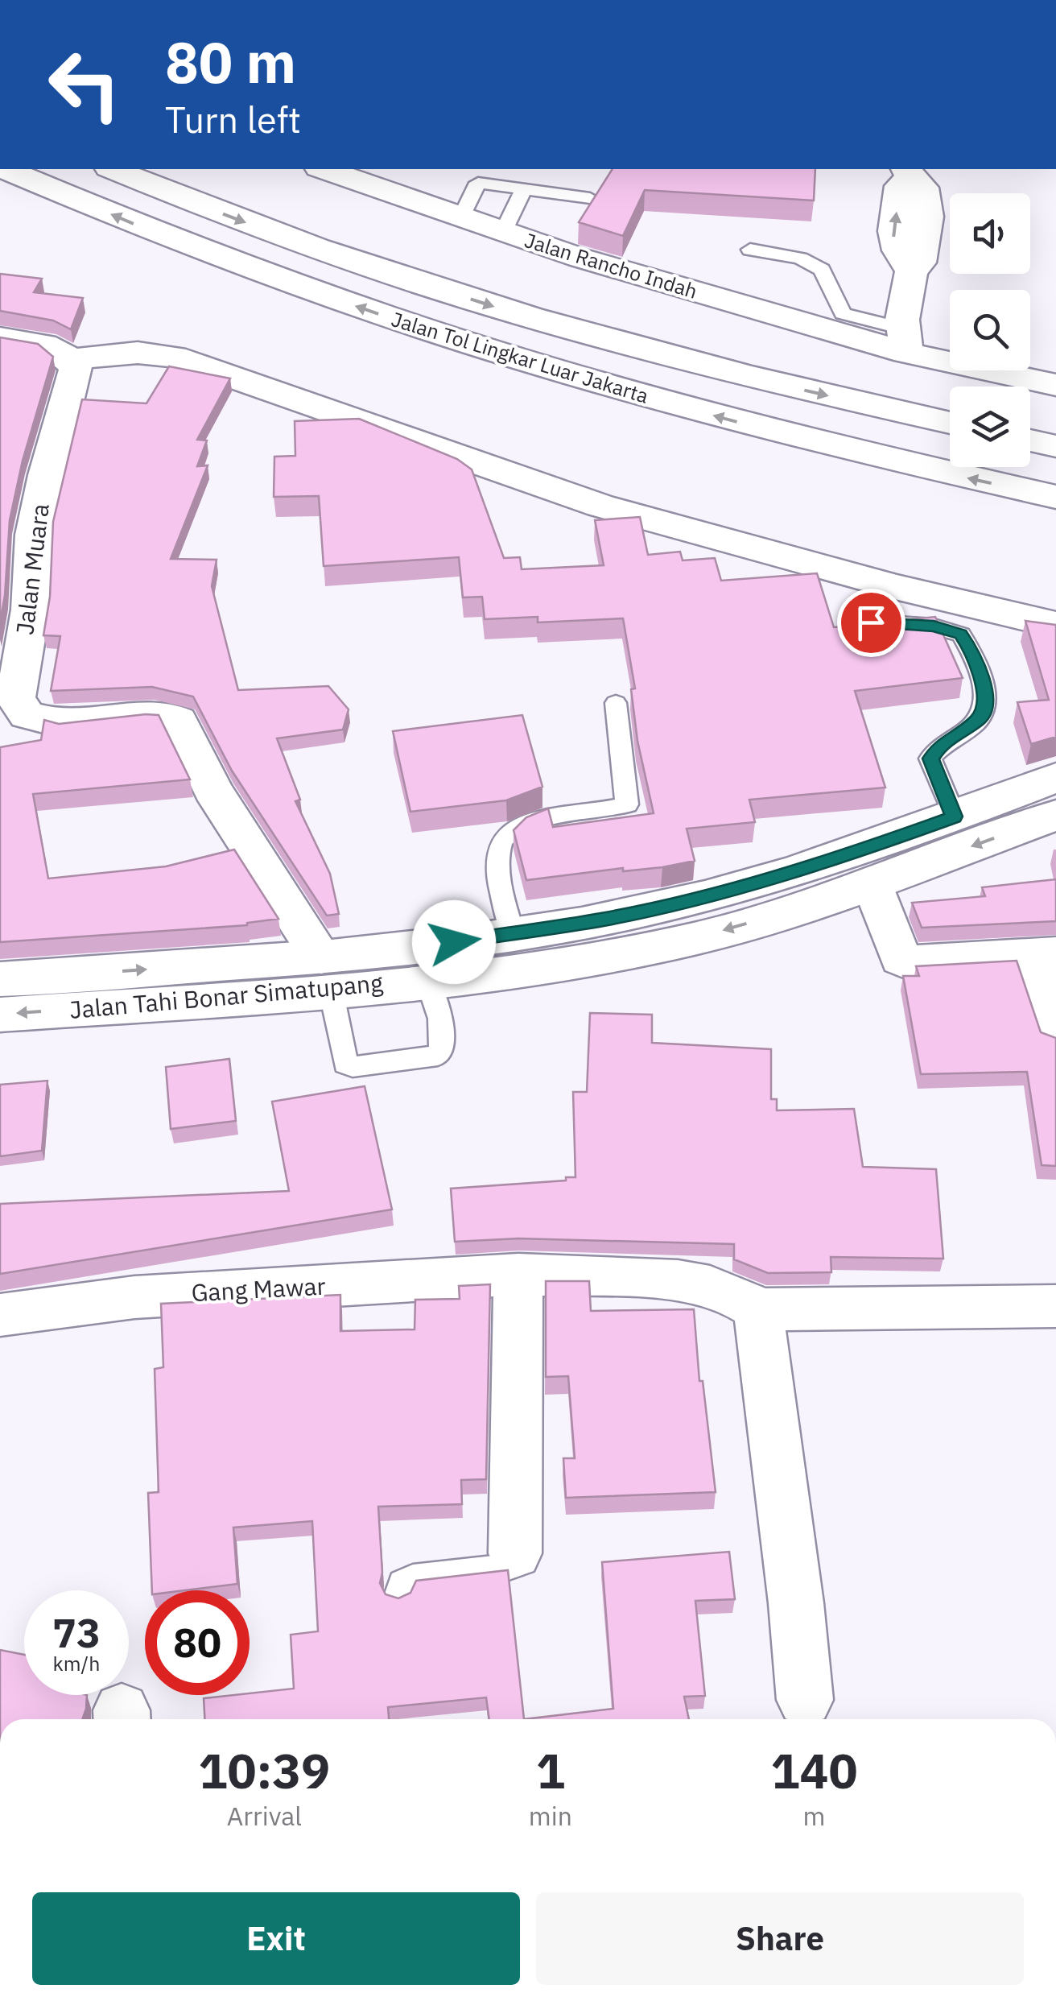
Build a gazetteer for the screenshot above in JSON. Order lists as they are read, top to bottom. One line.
{"streets":{"main road":["Jalan Rancho Indah","Jalan Tol Lingkar Luar Jakarta","Jalan Muara","Jalan Tahi Bonar Simatupang","Gang Mawar"]},"crossings":[["Jalan Muara","Jalan Tahi Bonar Simatupang"]],"page":{"turn":["80 m","Turn left"],"speed":"73 km/h","limit":"80","eta":["10:39","Arrival","1","min","140","m"],"buttons":["Exit","Share"]}}
